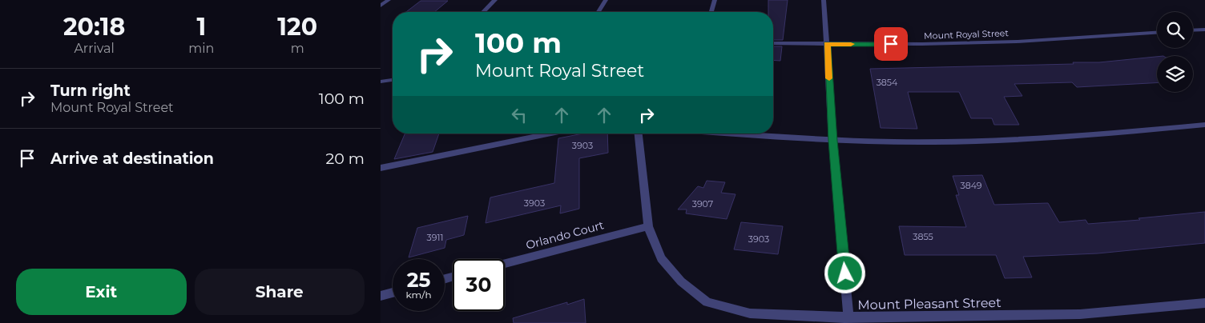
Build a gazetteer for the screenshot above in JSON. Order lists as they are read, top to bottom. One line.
{"streets":{"street":["Mount Royal Street","Orlando Court","Mount Pleasant Street"]},"crossings":[["Orlando Court","Mount Pleasant Street"]],"house_numbers":["3854","3903","3849","3903","3907","3855","3911","3903"],"page":{"eta":["20:18","Arrival","1","min","120","m"],"turn":["100 m","Mount Royal Street"],"list":[{"name":"Turn right","note":"Mount Royal Street","value":"100 m"},{"name":"Arrive at destination","value":"20 m"}],"speed":"25 km/h","limit":"30","buttons":["Exit","Share"]}}
